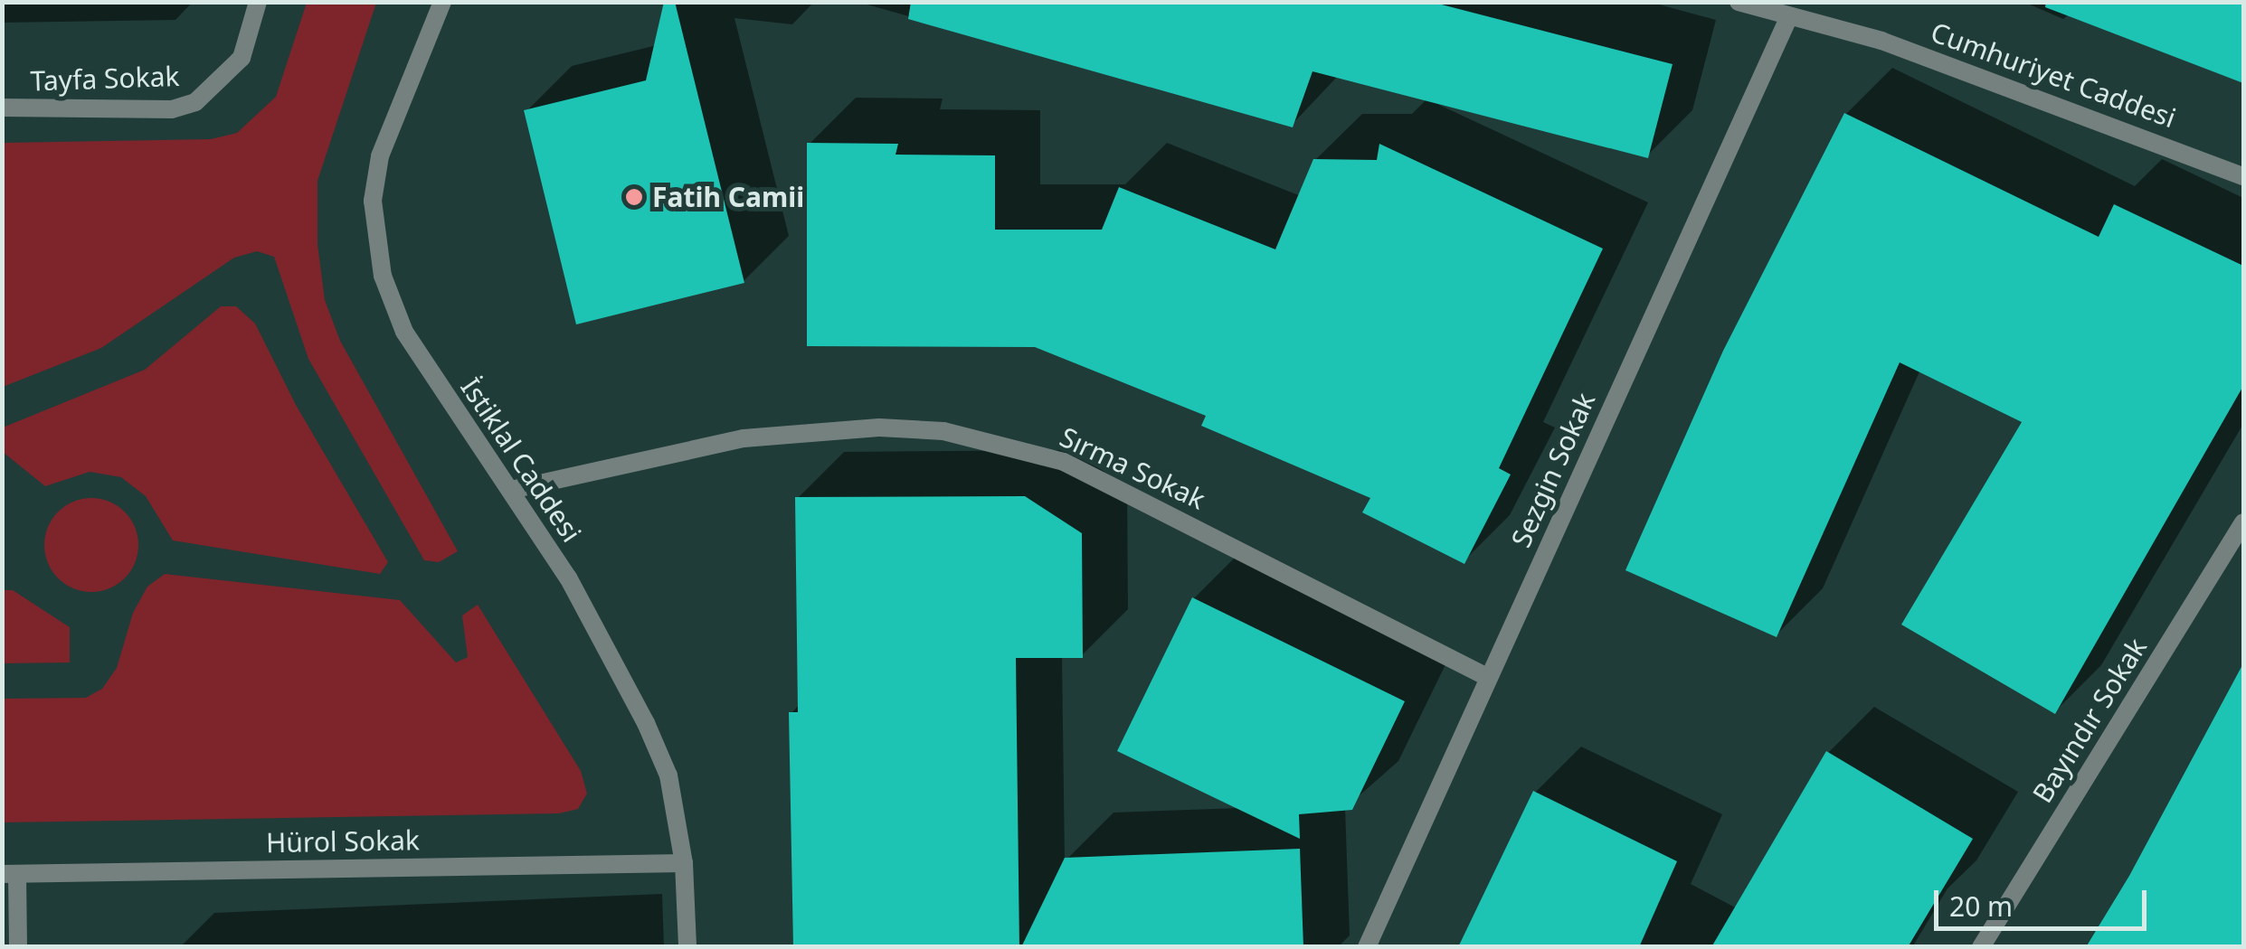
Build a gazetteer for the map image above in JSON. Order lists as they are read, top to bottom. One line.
{"streets":{"street":["Cumhuriyet Caddesi","Tayfa Sokak","İstiklal Caddesi","Sırma Sokak","Sezgin Sokak","Bayındır Sokak","Hürol Sokak"]},"crossings":[["Cumhuriyet Caddesi","Sezgin Sokak"],["İstiklal Caddesi","Sırma Sokak"],["İstiklal Caddesi","Hürol Sokak"],["Sırma Sokak","Sezgin Sokak"]],"places":["Fatih Camii"],"scale_bar":"20 m"}
